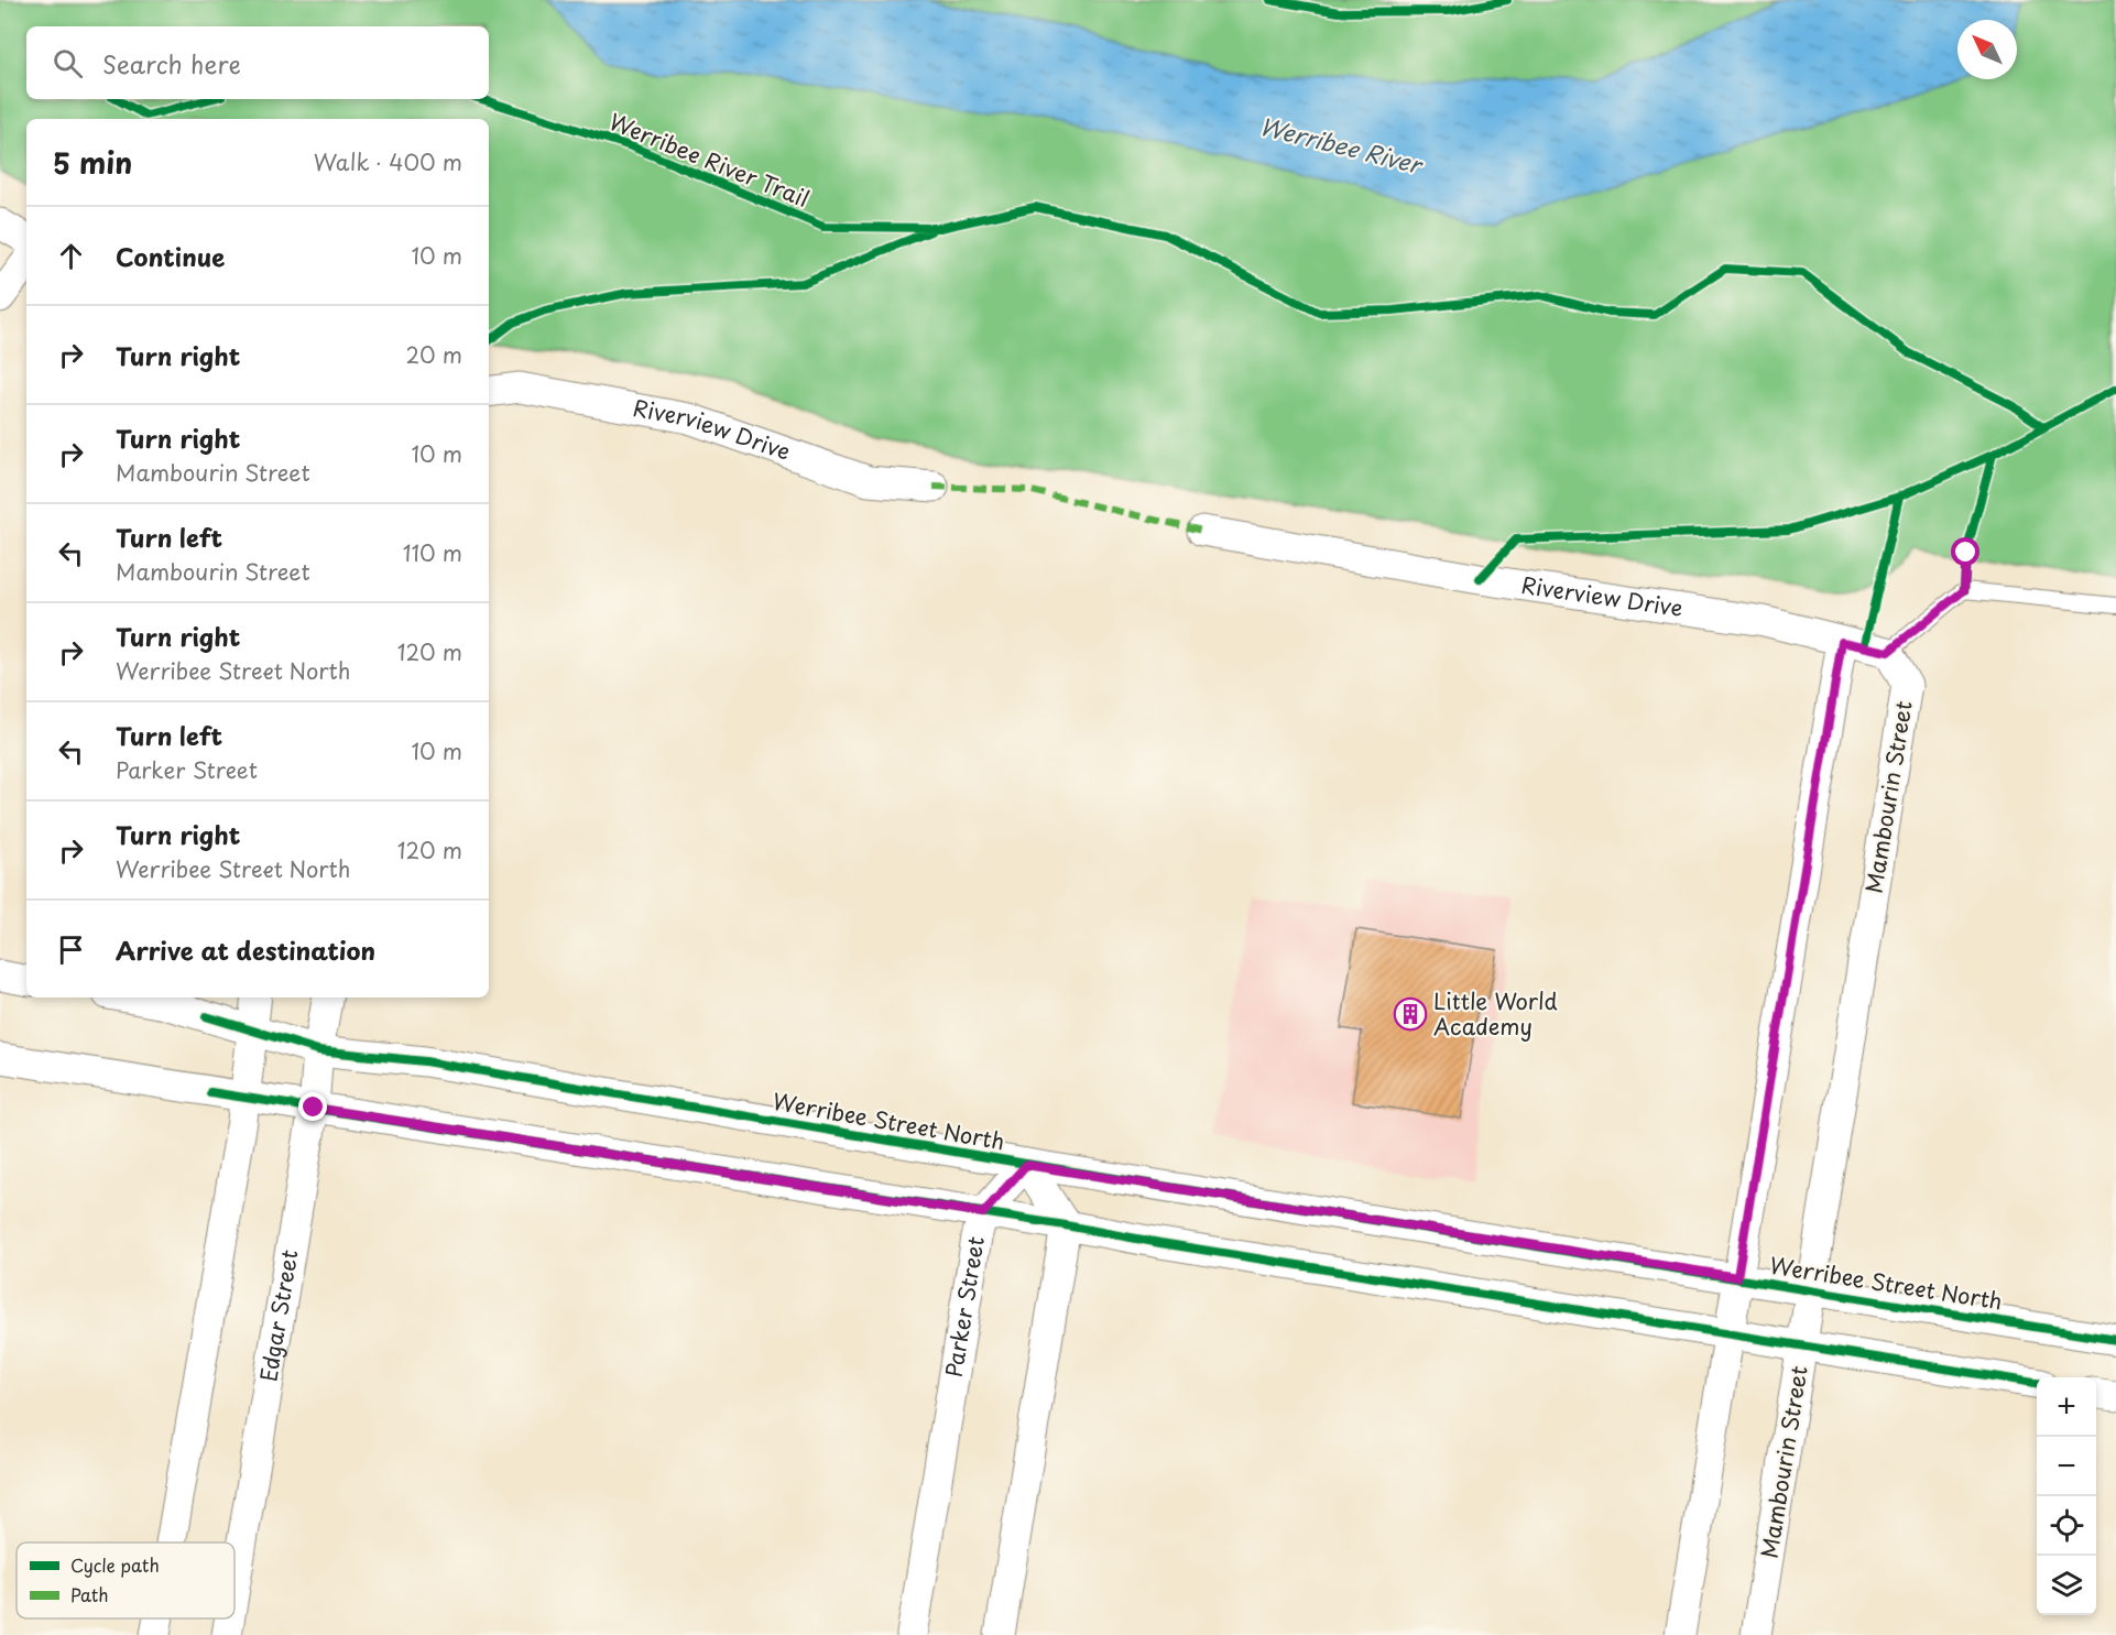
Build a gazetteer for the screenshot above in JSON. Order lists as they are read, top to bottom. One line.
{"streets":{"street":["Riverview Drive","Mambourin Street","Werribee Street North","Parker Street","Edgar Street"],"cycle path":["Werribee River Trail"]},"crossings":[["Mambourin Street","Werribee Street North"],["Werribee Street North","Parker Street"],["Werribee Street North","Edgar Street"]],"water":["Werribee River"],"places":{"building":["Little World Academy"]},"legend":["Cycle path","Path"],"north":"top left","page":{"search":"Search here","heading":["5 min","Walk · 400 m"],"list":[["Continue","10 m"],["Turn right","20 m"],["Turn right","Mambourin Street","10 m"],["Turn left","Mambourin Street","110 m"],["Turn right","Werribee Street North","120 m"],["Turn left","Parker Street","10 m"],["Turn right","Werribee Street North","120 m"],"Arrive at destination"],"map_buttons":["+","−"]}}
